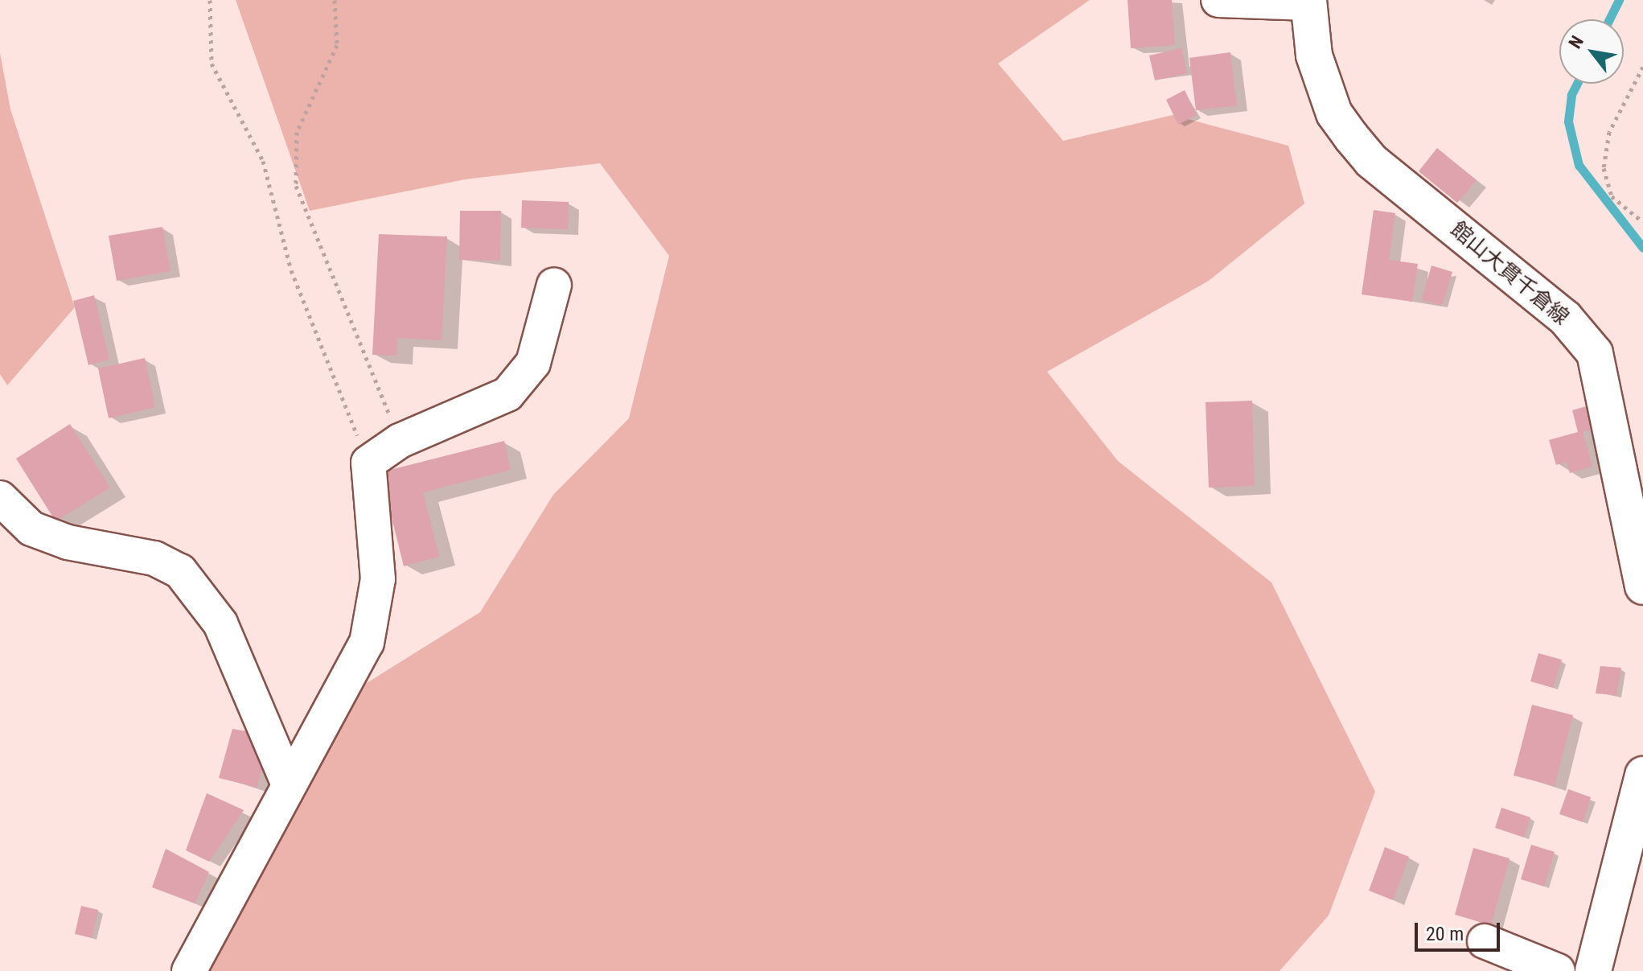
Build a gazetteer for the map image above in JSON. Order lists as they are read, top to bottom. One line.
{"streets":{"main road":["館山大貫千倉線"]},"scale_bar":"20 m","north":"top left"}
